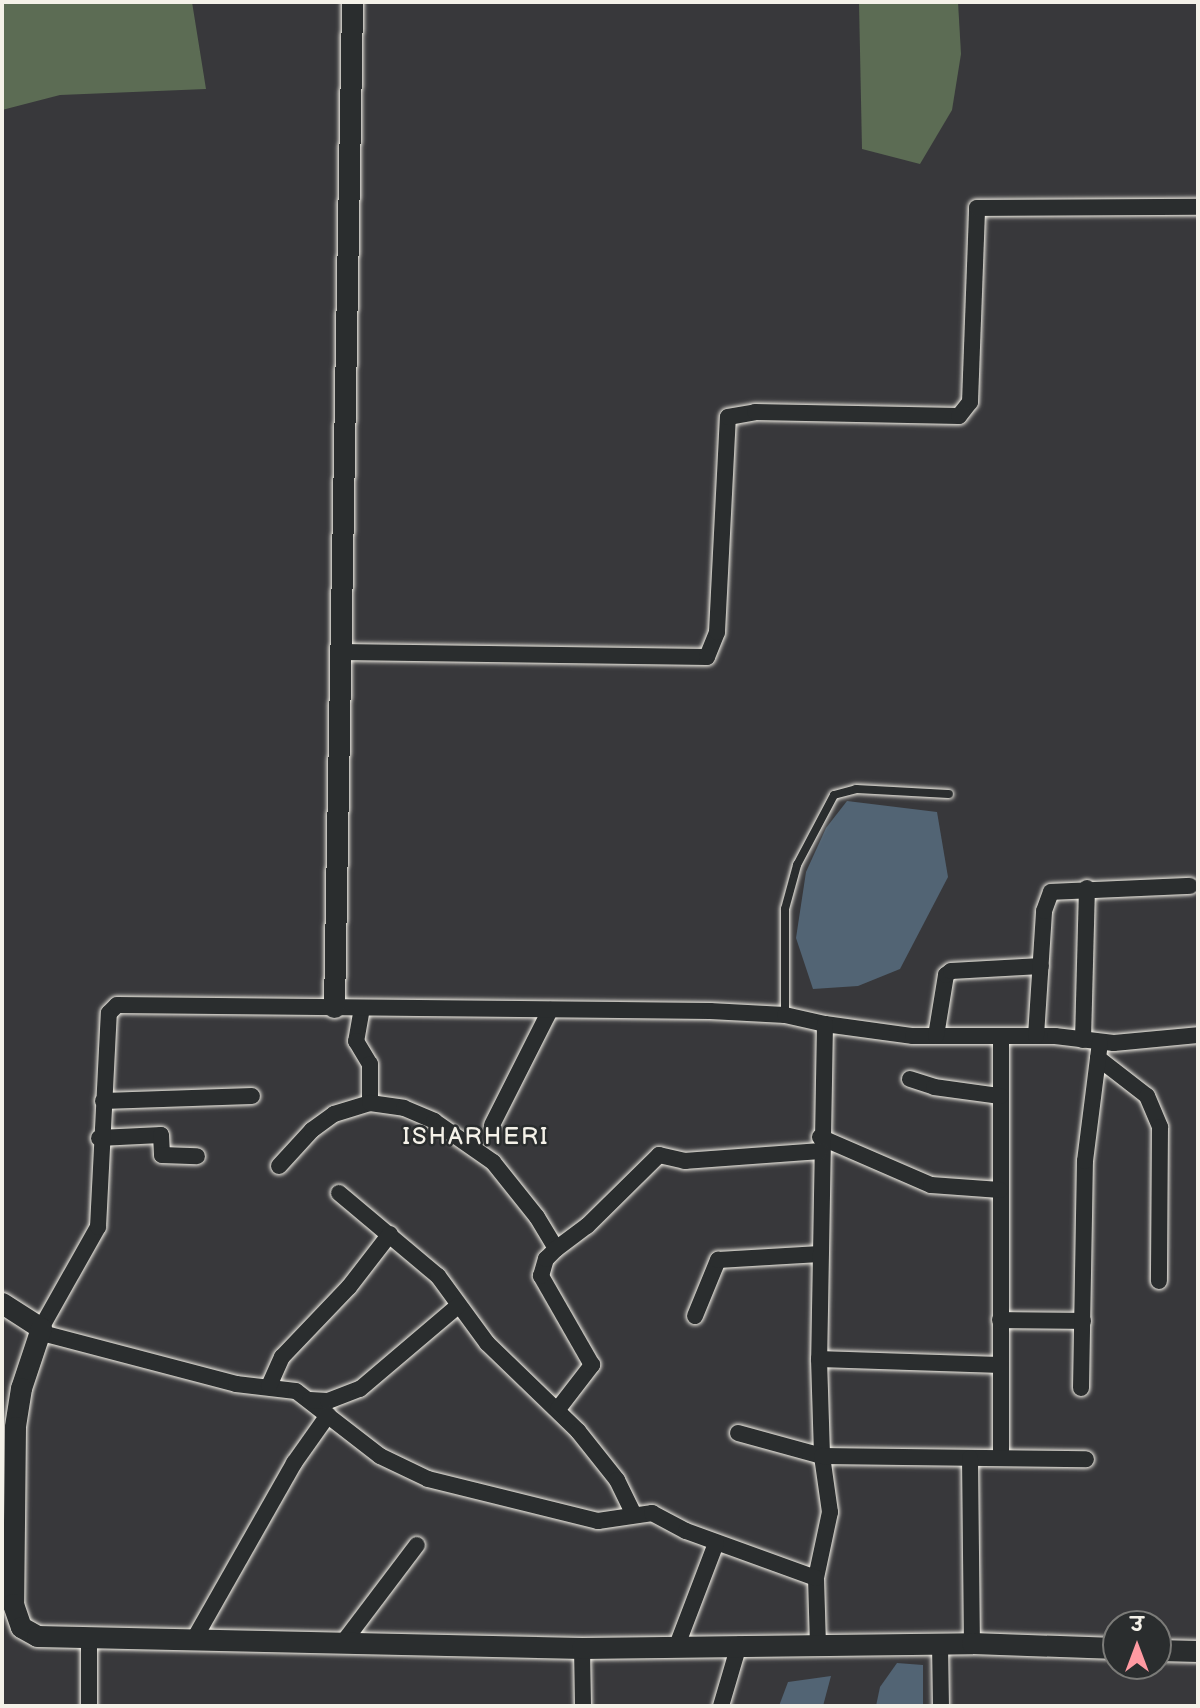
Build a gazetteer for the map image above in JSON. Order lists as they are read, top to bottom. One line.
{"districts":["ISHARHERI"],"north":"top"}
